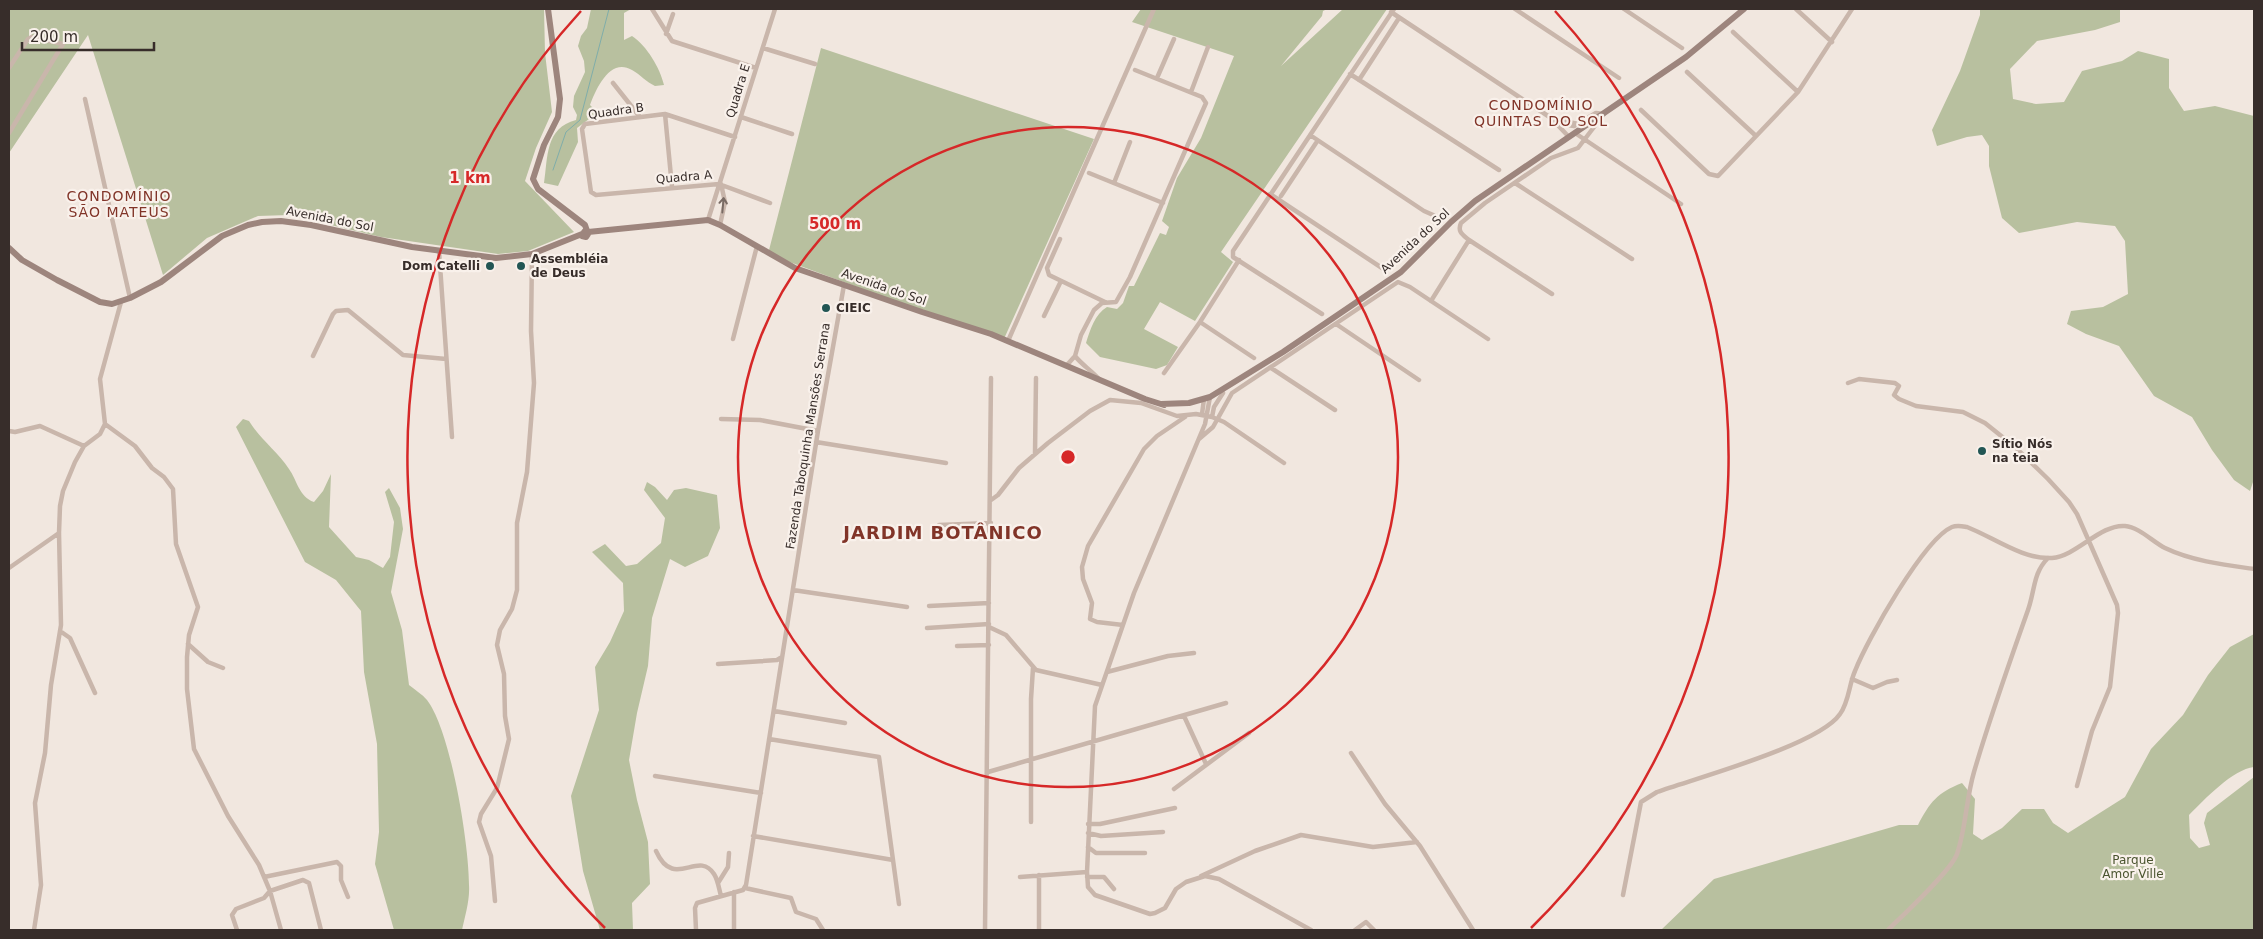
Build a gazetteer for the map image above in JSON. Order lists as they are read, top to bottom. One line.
{"streets":{"street":["Quadra E","Quadra B","Quadra A","Avenida do Sol","Fazenda Taboquinha Mansões Serrana"]},"crossings":[["Quadra E","Quadra B"],["Quadra E","Quadra A"],["Quadra E","Avenida do Sol"],["Quadra B","Quadra A"],["Avenida do Sol","Fazenda Taboquinha Mansões Serrana"]],"districts":["CONDOMÍNIO QUINTAS DO SOL","CONDOMÍNIO SÃO MATEUS","JARDIM BOTÂNICO"],"parks":["Parque Amor Ville"],"places":["Dom Catelli","Assembléia de Deus","CIEIC","Sítio Nós na teia"],"scale_bar":"200 m","rings":["1 km","500 m"]}
